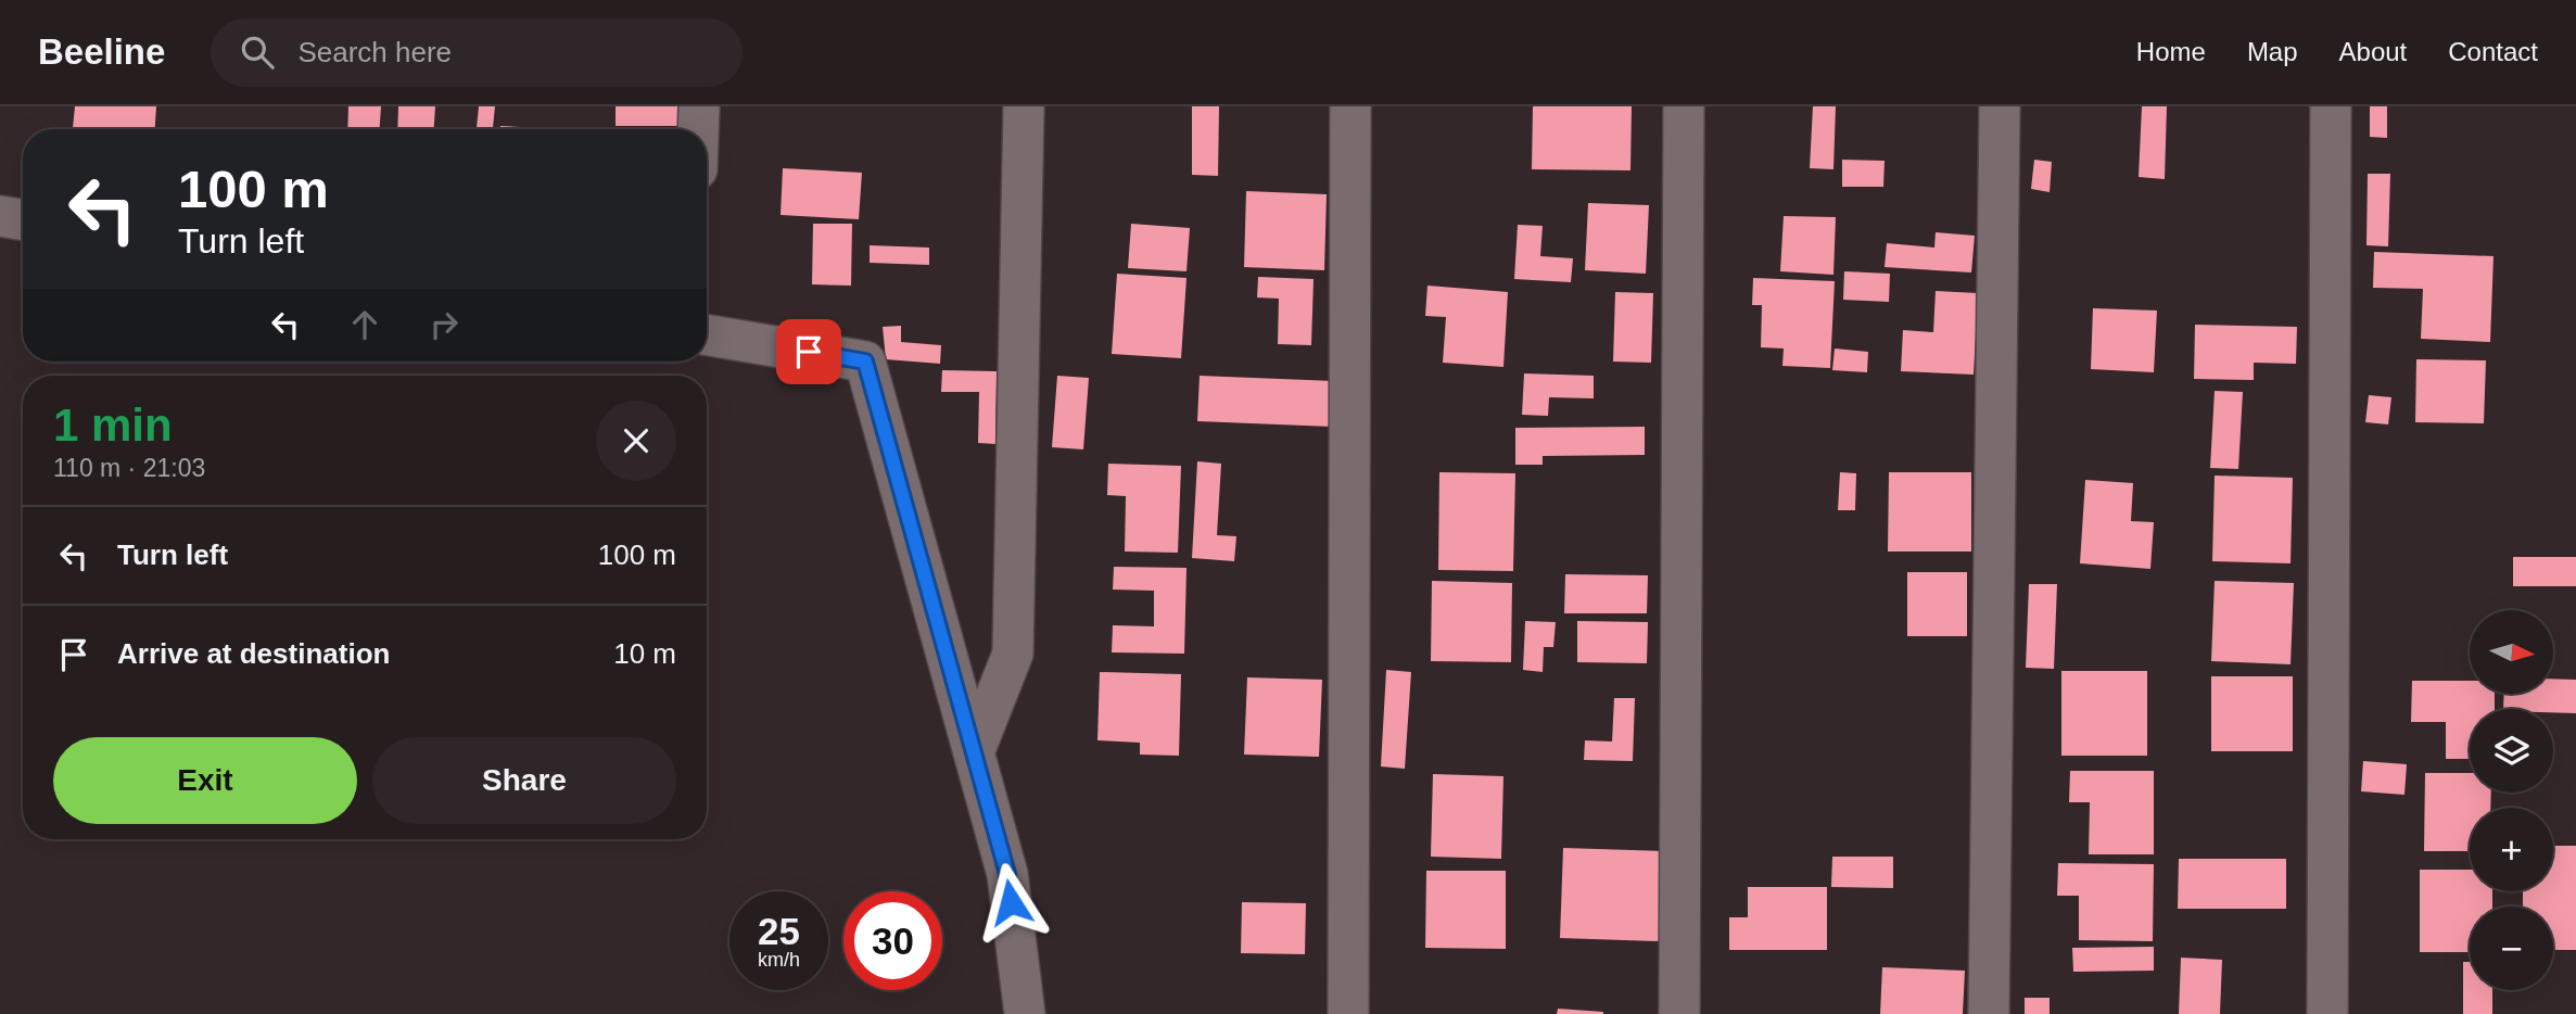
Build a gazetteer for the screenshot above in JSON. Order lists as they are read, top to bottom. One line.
{"north":"right","page":{"header":"Beeline","search":"Search here","nav":["Home","Map","About","Contact"],"turn":["100 m","Turn left"],"heading":["1 min","110 m · 21:03"],"list":[{"name":"Turn left","value":"100 m"},{"name":"Arrive at destination","value":"10 m"}],"map_buttons":["+","−"],"buttons":["Exit","Share"],"speed":"25 km/h","limit":"30"}}
